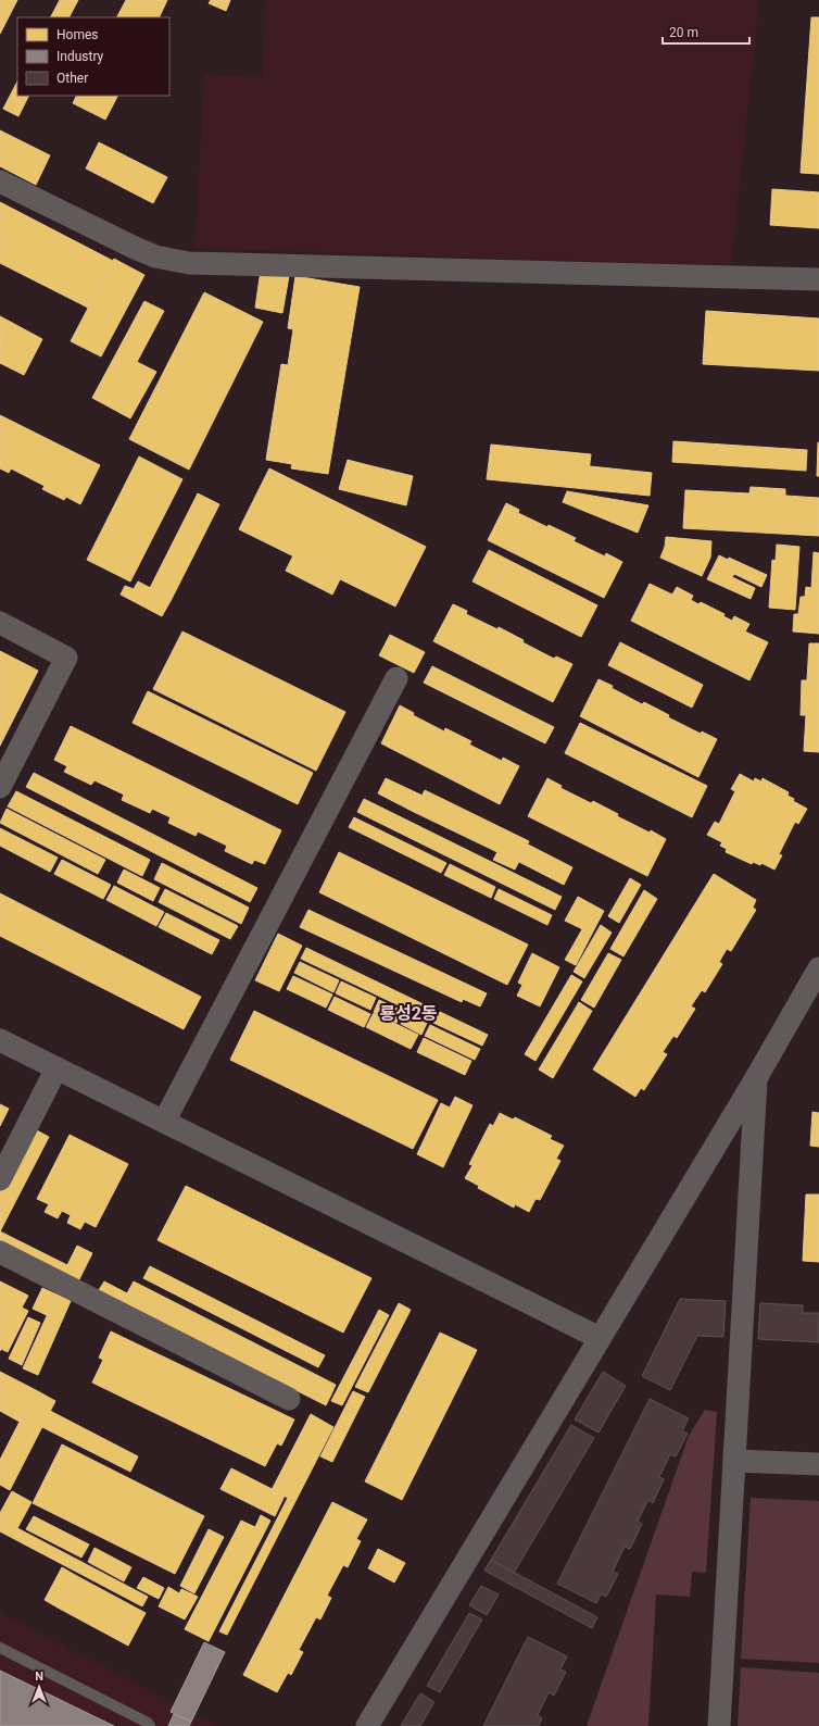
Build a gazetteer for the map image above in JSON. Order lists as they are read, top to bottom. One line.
{"districts":["룡성2동"],"legend":["Homes","Industry","Other"],"scale_bar":"20 m","north":"top"}
